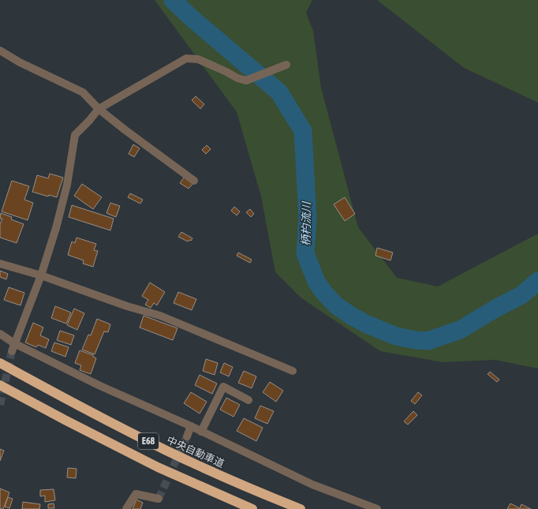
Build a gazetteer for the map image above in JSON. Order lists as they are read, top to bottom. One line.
{"streets":{"highway":["E68","中央自動車道"]},"water":["柄杓流川"]}
